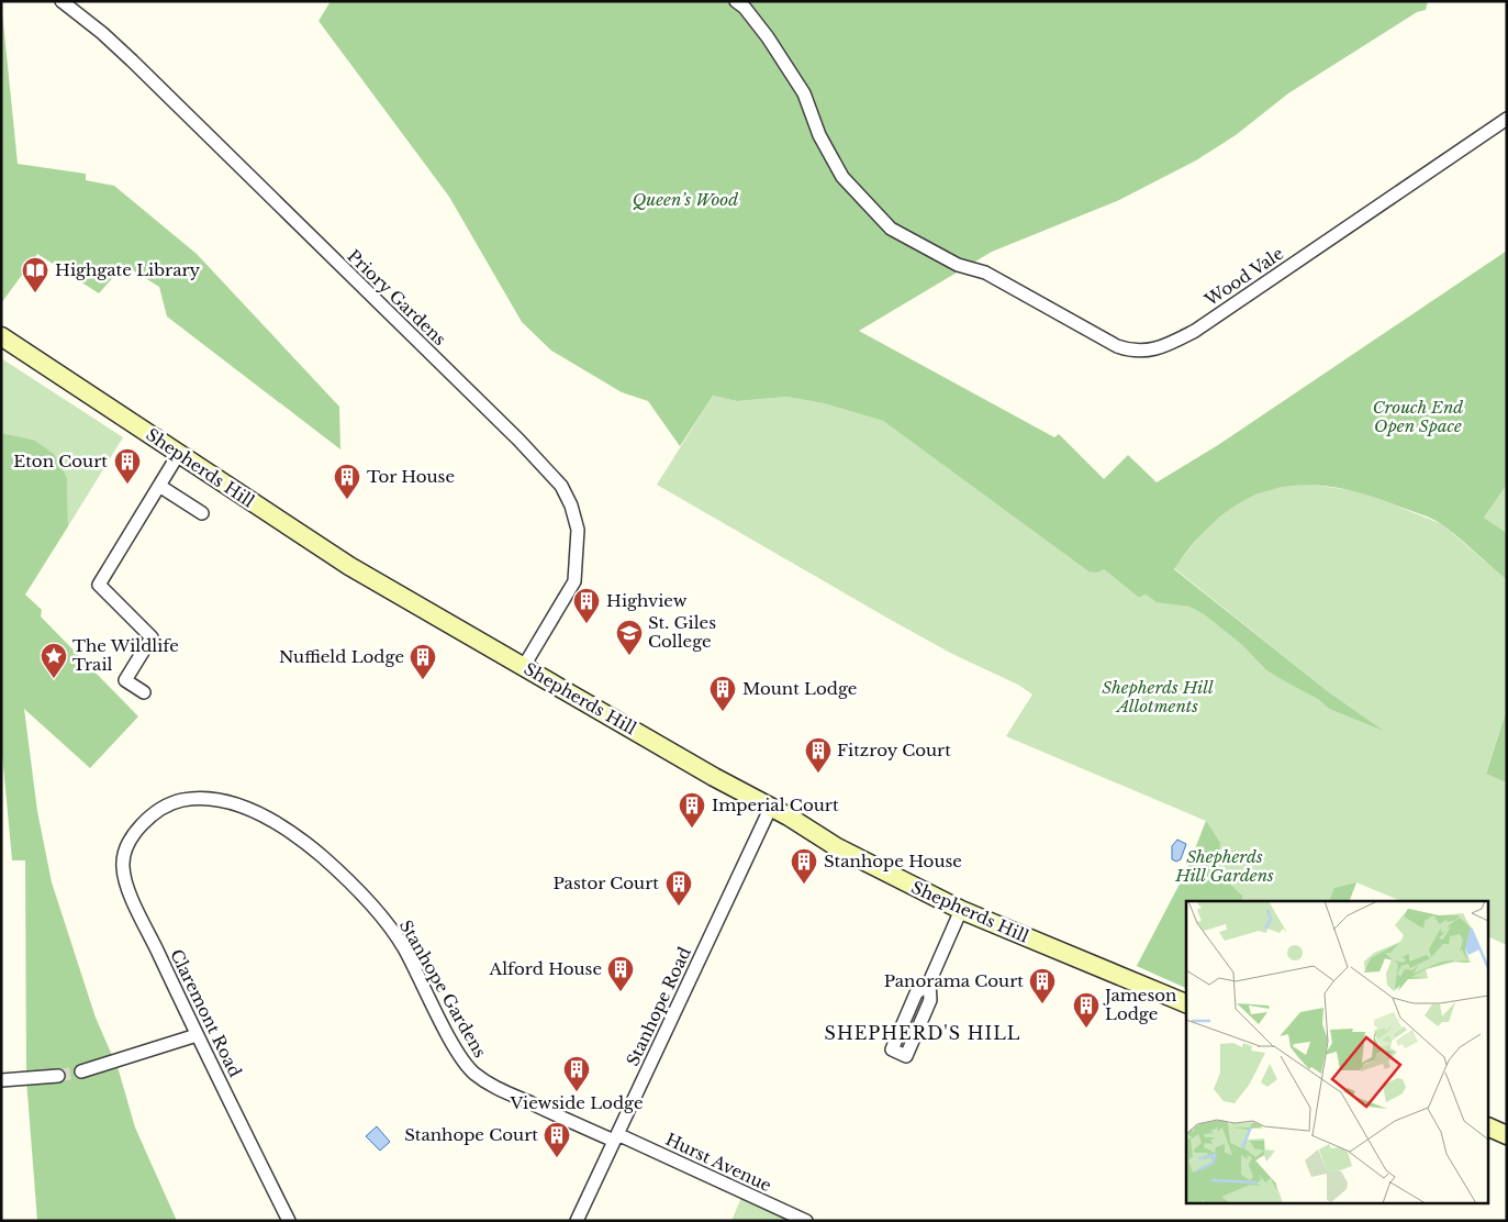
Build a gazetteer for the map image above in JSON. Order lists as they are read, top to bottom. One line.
{"streets":{"street":["Wood Vale","Priory Gardens","Shepherds Hill","Stanhope Gardens","Stanhope Road","Claremont Road","Hurst Avenue"]},"crossings":[["Priory Gardens","Shepherds Hill"],["Shepherds Hill","Stanhope Road"],["Stanhope Gardens","Stanhope Road"],["Stanhope Gardens","Claremont Road"],["Stanhope Gardens","Hurst Avenue"],["Stanhope Road","Hurst Avenue"]],"districts":["SHEPHERD'S HILL"],"parks":["Queen’s Wood","Crouch End Open Space","Shepherds Hill Allotments","Shepherds Hill Gardens"],"places":{"library":["Highgate Library"],"building":["Eton Court","Tor House","Highview","Nuffield Lodge","Mount Lodge","Fitzroy Court","Imperial Court","Stanhope House","Pastor Court","Alford House","Panorama Court","Jameson Lodge","Viewside Lodge","Stanhope Court"],"school or university":["St. Giles College"],"place":["The Wildlife Trail"]}}
